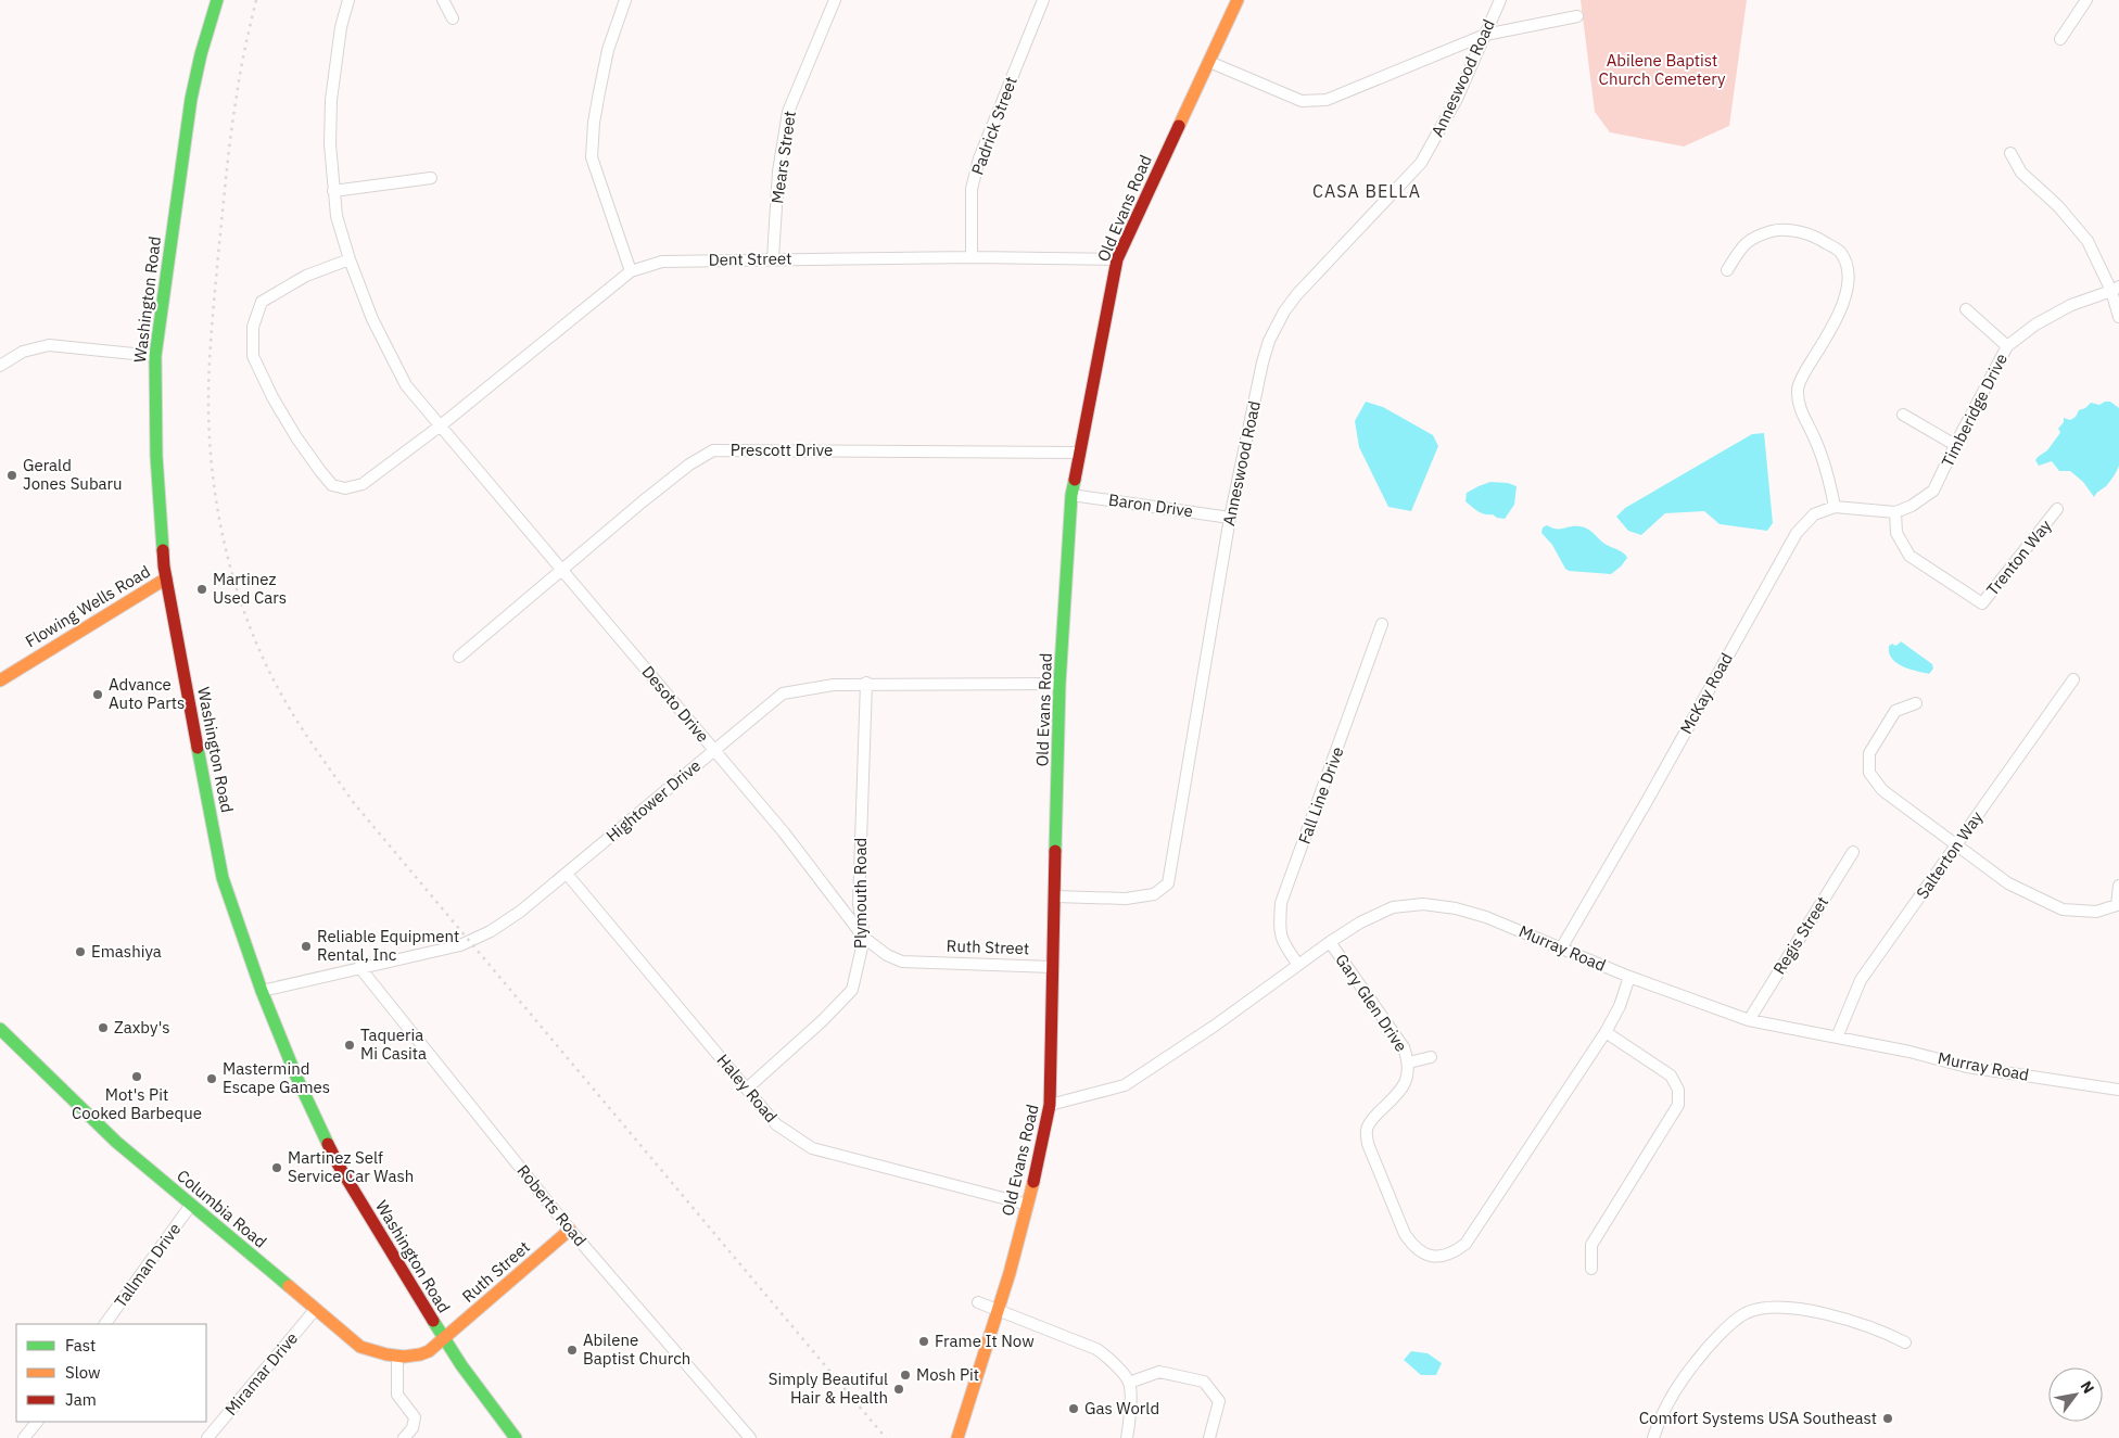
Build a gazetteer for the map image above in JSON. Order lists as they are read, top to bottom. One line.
{"streets":{"main road":["Old Evans Road","Washington Road","Flowing Wells Road","Ruth Street","Columbia Road"],"street":["Anneswood Road","Padrick Street","Mears Street","Dent Street","Timberidge Drive","Prescott Drive","Baron Drive","Trenton Way","McKay Road","Desoto Drive","Fall Line Drive","Hightower Drive","Salterton Way","Plymouth Road","Regis Street","Murray Road","Gary Glen Drive","Haley Road","Roberts Road","Tallman Drive","Miramar Drive"]},"crossings":[["Anneswood Road","Old Evans Road"],["Anneswood Road","Baron Drive"],["Padrick Street","Dent Street"],["Mears Street","Dent Street"],["Old Evans Road","Dent Street"],["Old Evans Road","Prescott Drive"],["Old Evans Road","Baron Drive"],["Old Evans Road","Hightower Drive"],["Old Evans Road","Ruth Street"],["Old Evans Road","Murray Road"],["Old Evans Road","Haley Road"],["Dent Street","Desoto Drive"],["Washington Road","Flowing Wells Road"],["Washington Road","Hightower Drive"],["Washington Road","Ruth Street"],["Washington Road","Columbia Road"],["Timberidge Drive","Trenton Way"],["Timberidge Drive","McKay Road"],["Prescott Drive","Desoto Drive"],["Trenton Way","McKay Road"],["McKay Road","Murray Road"],["Desoto Drive","Hightower Drive"],["Desoto Drive","Plymouth Road"],["Desoto Drive","Ruth Street"],["Fall Line Drive","Murray Road"],["Hightower Drive","Plymouth Road"],["Hightower Drive","Haley Road"],["Hightower Drive","Roberts Road"],["Salterton Way","Murray Road"],["Plymouth Road","Haley Road"],["Regis Street","Murray Road"],["Ruth Street","Roberts Road"],["Ruth Street","Columbia Road"],["Murray Road","Gary Glen Drive"],["Columbia Road","Tallman Drive"],["Columbia Road","Miramar Drive"]],"districts":["CASA BELLA"],"parks":["Abilene Baptist Church Cemetery"],"places":["Gerald Jones Subaru","Martinez Used Cars","Advance Auto Parts","Reliable Equipment Rental, Inc","Emashiya","Zaxby's","Taqueria Mi Casita","Mot's Pit Cooked Barbeque","Mastermind Escape Games","Martinez Self Service Car Wash","Frame It Now","Abilene Baptist Church","Mosh Pit","Simply Beautiful Hair & Health","Gas World","Comfort Systems USA Southeast"],"legend":["Fast","Slow","Jam"],"north":"top right"}
